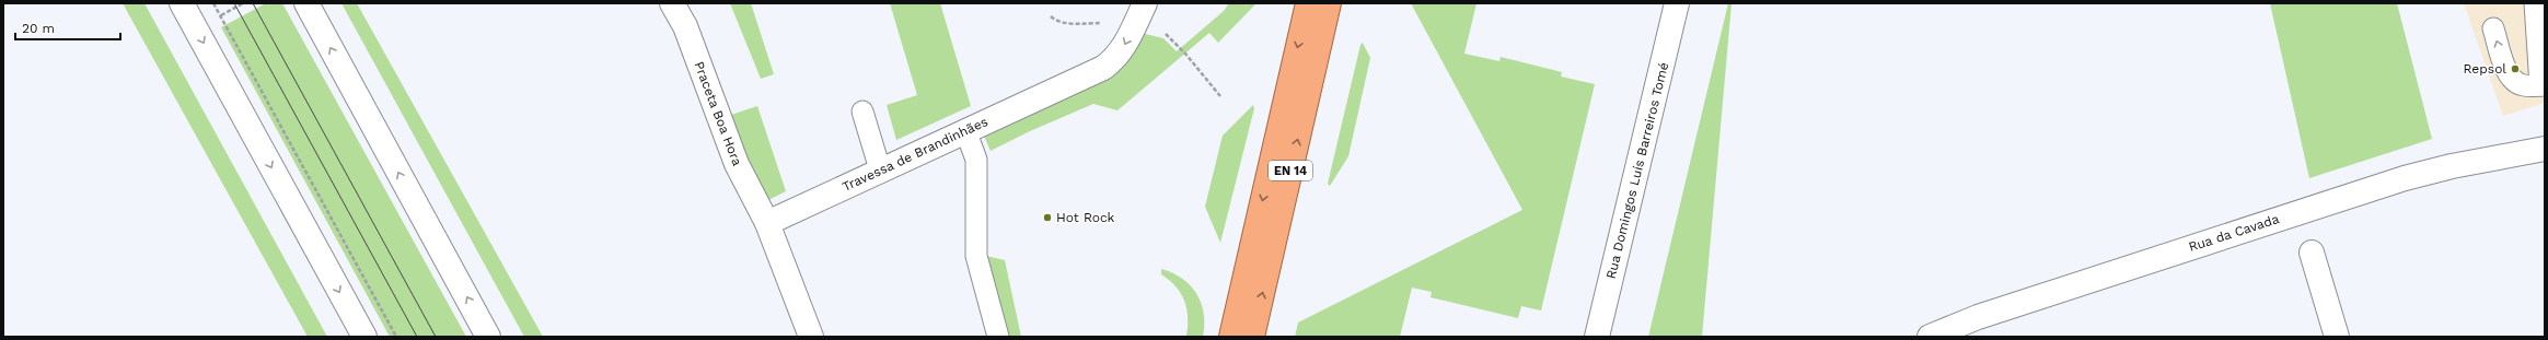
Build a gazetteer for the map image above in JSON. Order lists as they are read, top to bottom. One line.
{"streets":{"highway":["EN 14"],"main road":["Praceta Boa Hora","Travessa de Brandinhães","Rua Domingos Luís Barreiros Tomé","Rua da Cavada"]},"crossings":[["Praceta Boa Hora","Travessa de Brandinhães"]],"one_way":["Travessa de Brandinhães"],"places":["Repsol","Hot Rock"],"scale_bar":"20 m"}
